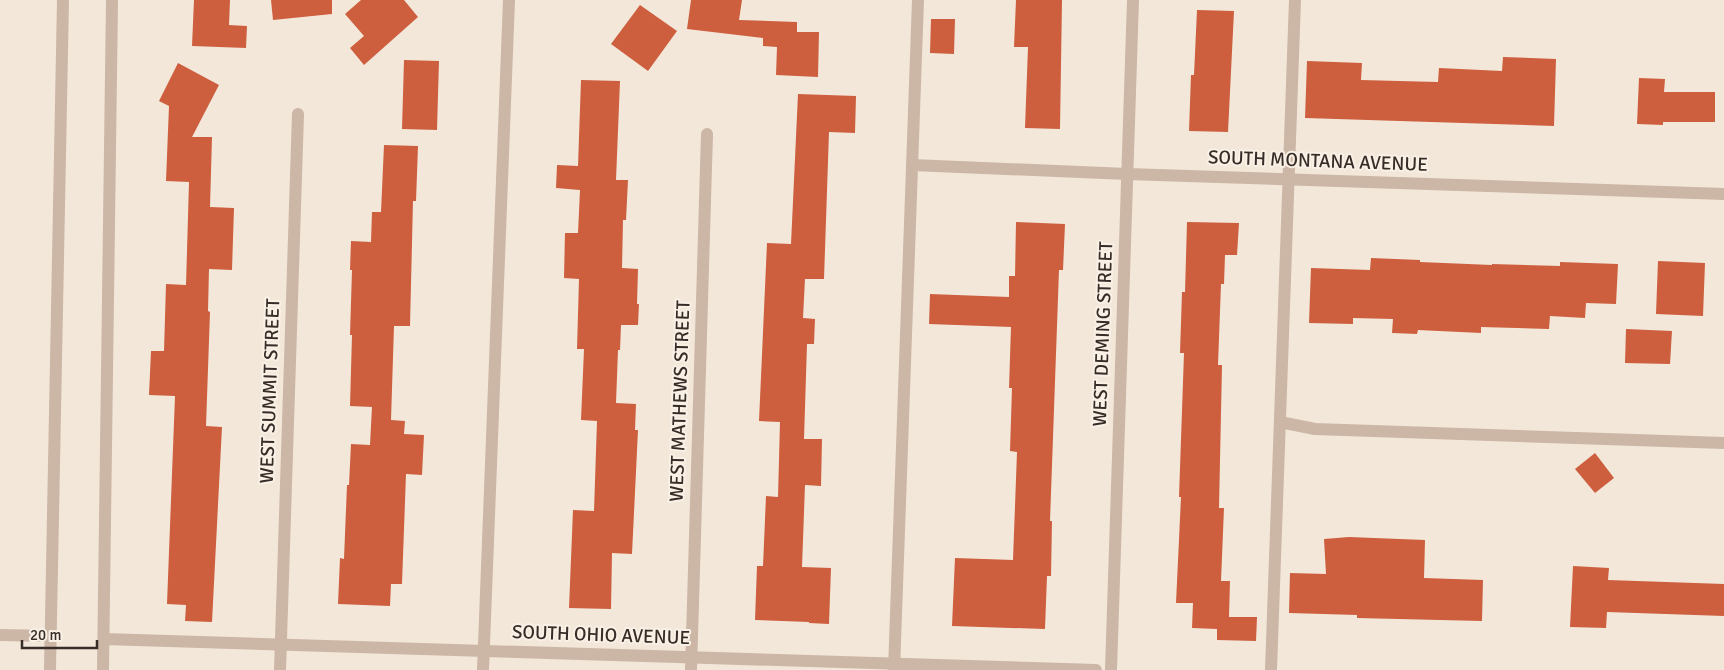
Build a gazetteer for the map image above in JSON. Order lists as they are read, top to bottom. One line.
{"streets":{"street":["SOUTH MONTANA AVENUE","WEST DEMING STREET","WEST SUMMIT STREET","WEST MATHEWS STREET","SOUTH OHIO AVENUE"]},"crossings":[["SOUTH MONTANA AVENUE","WEST DEMING STREET"],["WEST SUMMIT STREET","SOUTH OHIO AVENUE"],["WEST MATHEWS STREET","SOUTH OHIO AVENUE"]],"scale_bar":"20 m"}
